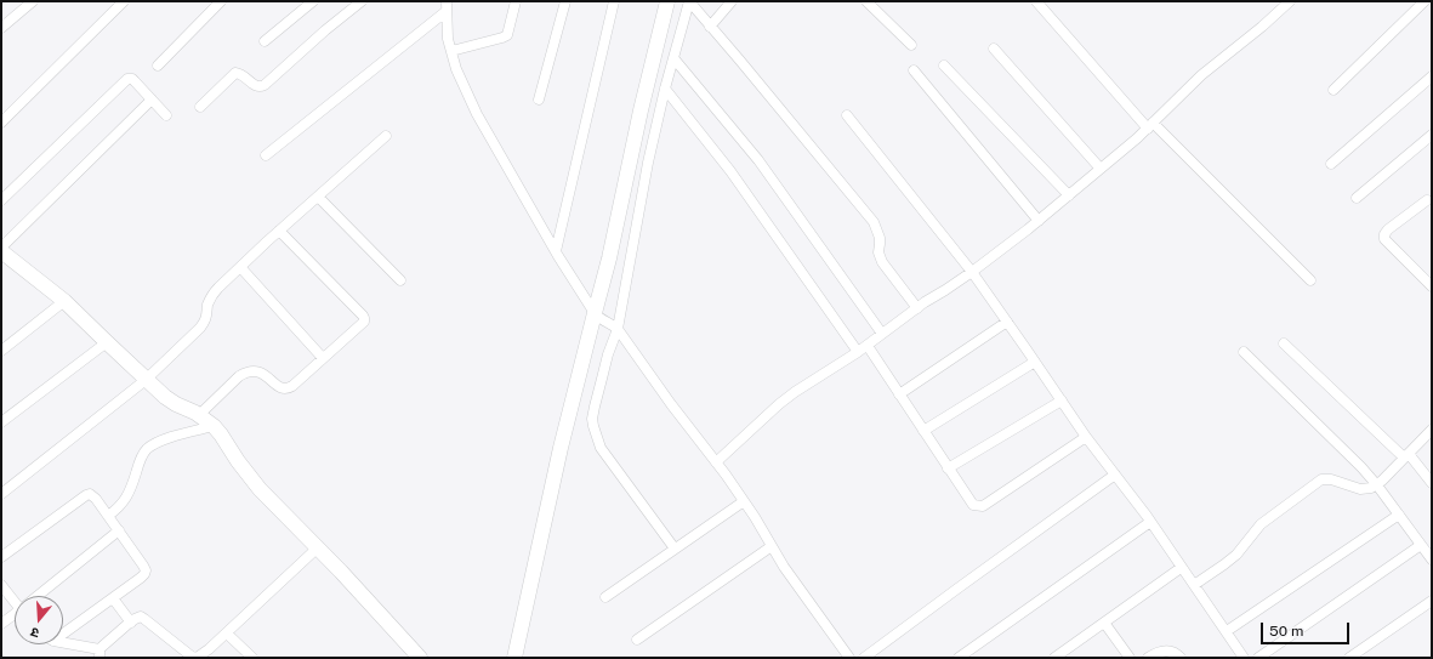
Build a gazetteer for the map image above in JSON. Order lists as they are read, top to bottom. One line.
{"scale_bar":"50 m","north":"bottom"}
